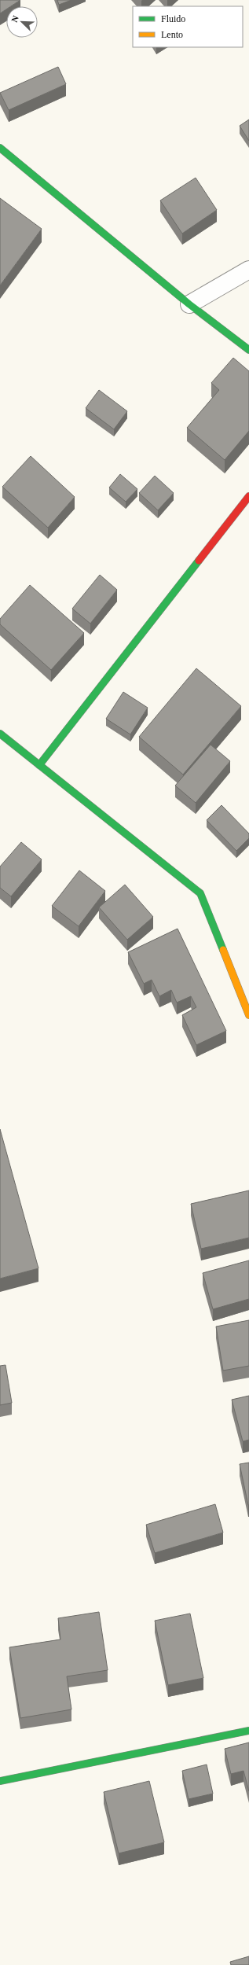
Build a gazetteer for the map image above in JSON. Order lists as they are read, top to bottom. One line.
{"legend":["Fluido","Lento"],"north":"top left"}
